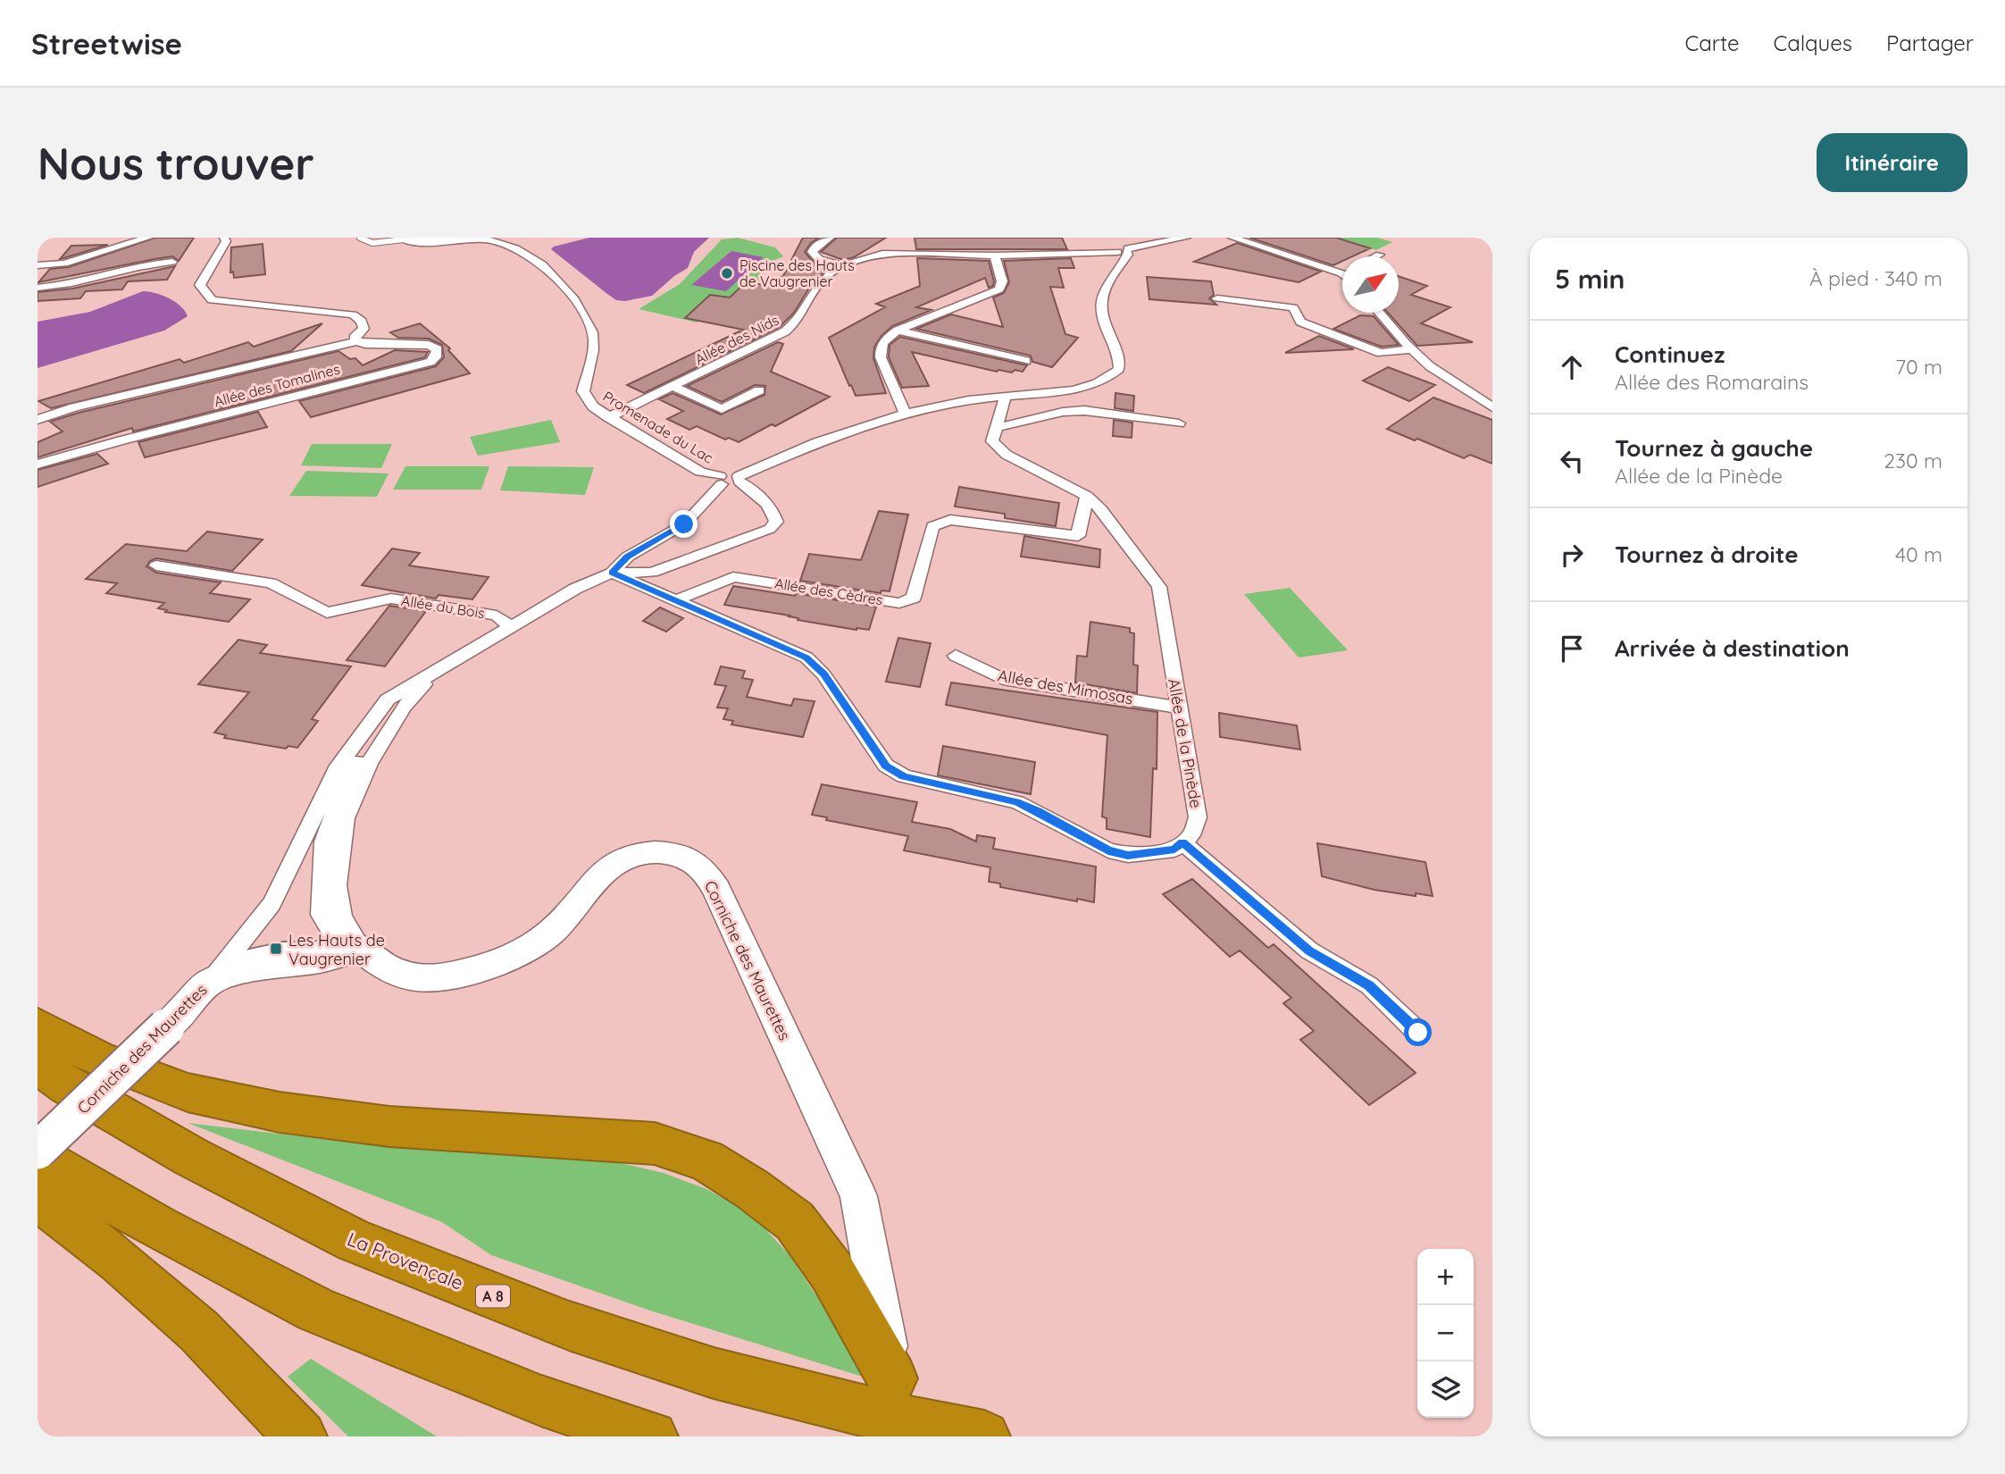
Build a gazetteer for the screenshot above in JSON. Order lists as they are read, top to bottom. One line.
{"streets":{"highway":["La Provençale","A 8"],"street":["Allée des Nids","Allée des Tomalines","Promenade du Lac","Allée des Cèdres","Allée du Bois","Allée des Mimosas","Allée de la Pinède","Corniche des Maurettes"]},"crossings":[["Allée des Nids","Promenade du Lac"],["Allée des Cèdres","Allée de la Pinède"],["Allée des Mimosas","Allée de la Pinède"]],"places":{"other":["Piscine des Hauts de Vaugrenier"],"transit":["Les Hauts de Vaugrenier"]},"north":"top right","page":{"header":"Streetwise","nav":["Carte","Calques","Partager"],"buttons":"Itinéraire","title":"Nous trouver","heading":["5 min","À pied · 340 m"],"list":[["Continuez","Allée des Romarains","70 m"],["Tournez à gauche","Allée de la Pinède","230 m"],["Tournez à droite","40 m"],"Arrivée à destination"],"map_buttons":["+","−"]}}
